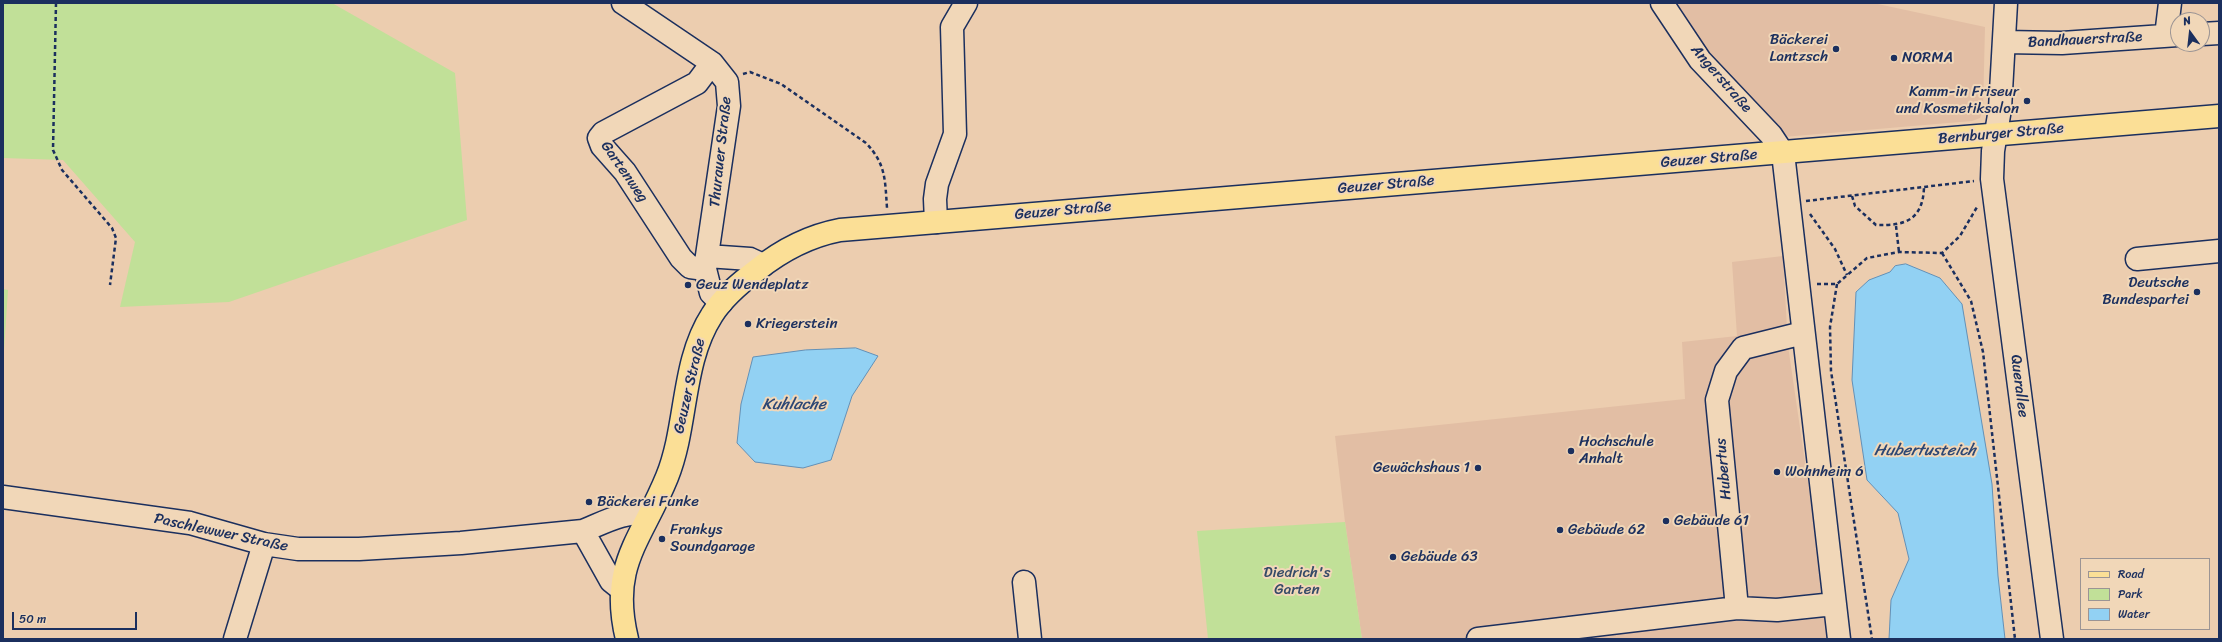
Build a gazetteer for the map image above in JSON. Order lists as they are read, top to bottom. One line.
{"streets":{"main road":["Bernburger Straße","Geuzer Straße"],"street":["Bandhauerstraße","Angerstraße","Thurauer Straße","Gartenweg","Querallee","Hubertus","Paschlewwer Straße"]},"crossings":[["Bandhauerstraße","Querallee"],["Angerstraße","Bernburger Straße"],["Angerstraße","Geuzer Straße"],["Bernburger Straße","Geuzer Straße"],["Bernburger Straße","Querallee"],["Thurauer Straße","Geuzer Straße"],["Thurauer Straße","Gartenweg"],["Geuzer Straße","Paschlewwer Straße"]],"water":["Kuhlache","Hubertusteich"],"parks":["Diedrich's Garten"],"places":["Bäckerei Lantzsch","NORMA","Kamm-in Friseur und Kosmetiksalon","Geuz Wendeplatz","Deutsche Bundespartei","Kriegerstein","Hochschule Anhalt","Gewächshaus 1","Wohnheim 6","Bäckerei Funke","Gebäude 61","Gebäude 62","Frankys Soundgarage","Gebäude 63"],"legend":["Road","Park","Water"],"scale_bar":"50 m","north":"top"}
